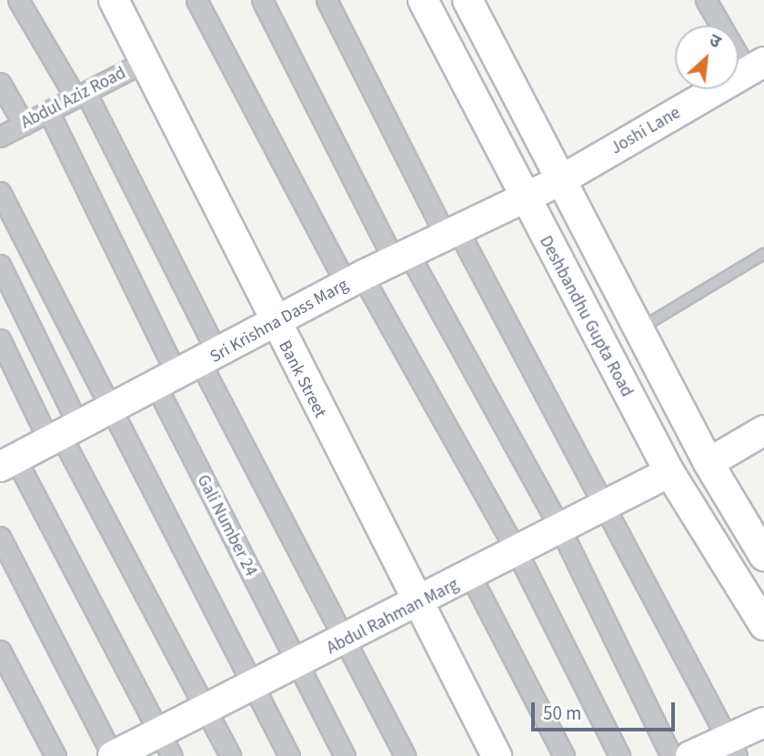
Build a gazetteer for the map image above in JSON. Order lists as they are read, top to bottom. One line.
{"streets":{"street":["Abdul Aziz Road","Joshi Lane","Deshbandhu Gupta Road","Sri Krishna Dass Marg","Bank Street","Gali Number 24","Abdul Rahman Marg"]},"crossings":[["Abdul Aziz Road","Bank Street"],["Joshi Lane","Sri Krishna Dass Marg"],["Deshbandhu Gupta Road","Sri Krishna Dass Marg"],["Deshbandhu Gupta Road","Abdul Rahman Marg"],["Sri Krishna Dass Marg","Bank Street"],["Sri Krishna Dass Marg","Gali Number 24"],["Bank Street","Abdul Rahman Marg"],["Gali Number 24","Abdul Rahman Marg"]],"scale_bar":"50 m","north":"top right"}
